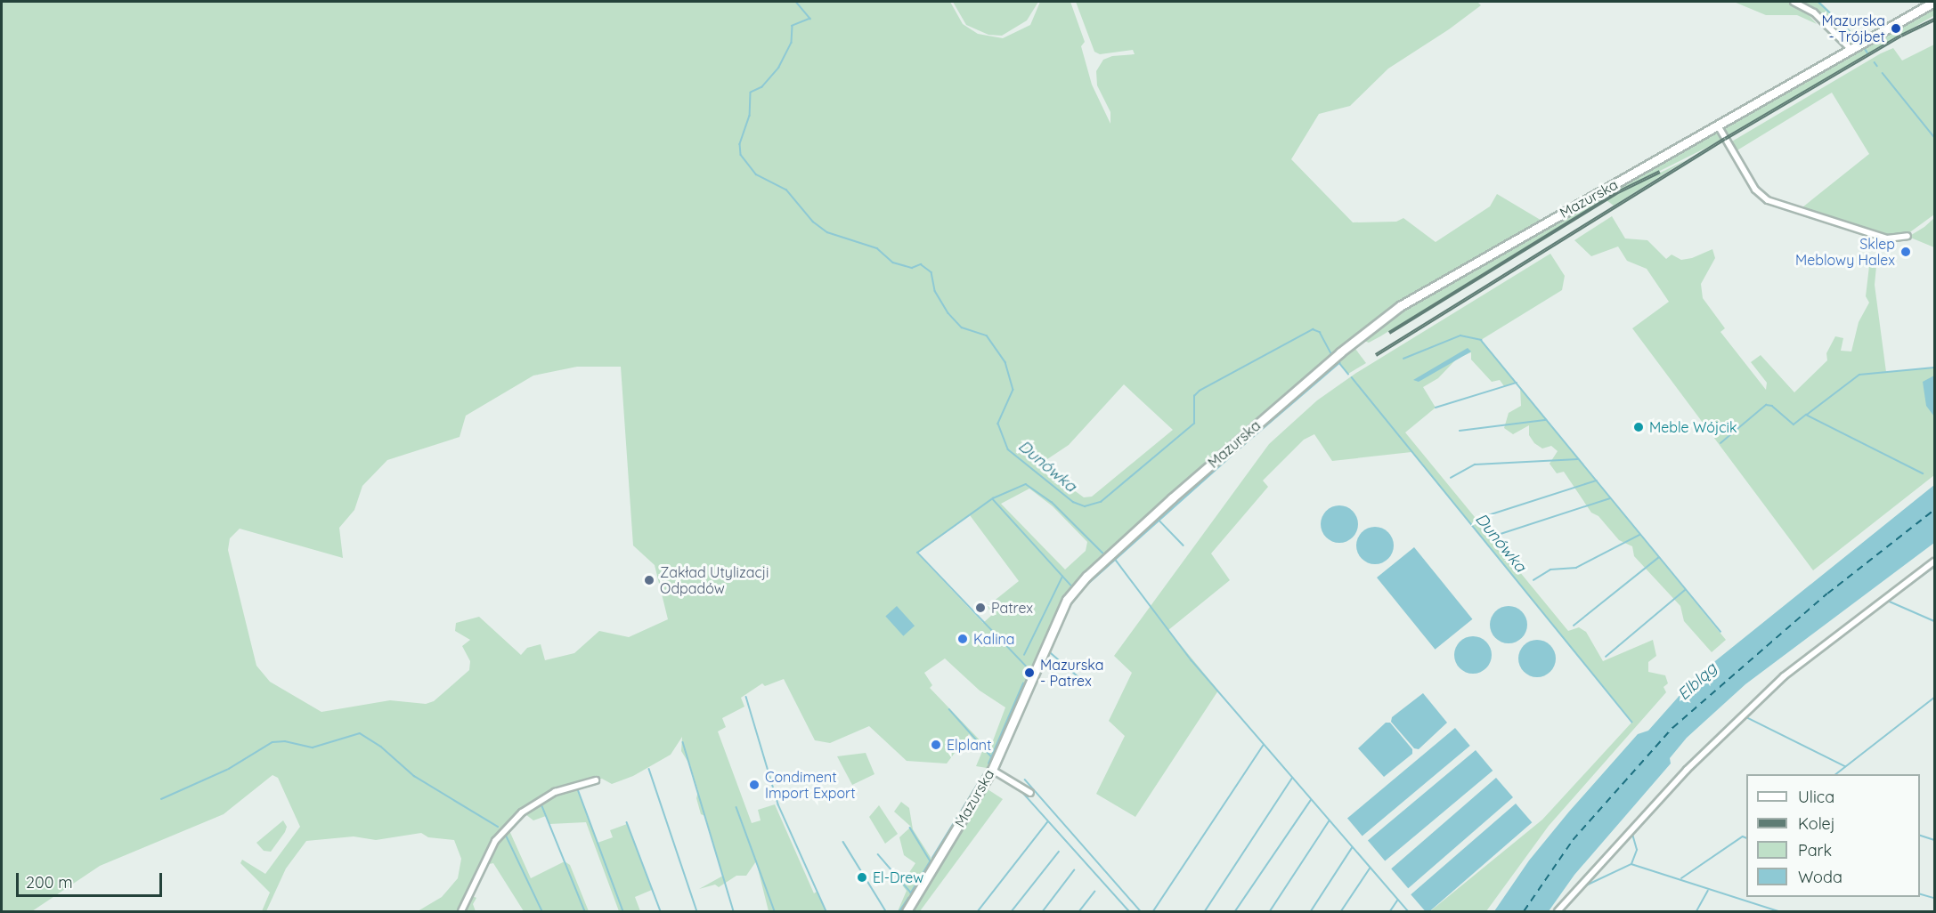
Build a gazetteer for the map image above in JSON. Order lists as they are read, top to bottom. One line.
{"streets":{"main road":["Mazurska"]},"water":["Dunówka","Elbląg"],"places":["Mazurska - Trójbet","Sklep Meblowy Halex","Meble Wójcik","Zakład Utylizacji Odpadów","Patrex","Kalina","Mazurska - Patrex","Elplant","Condiment Import Export","El-Drew"],"legend":["Ulica","Kolej","Park","Woda"],"scale_bar":"200 m"}
